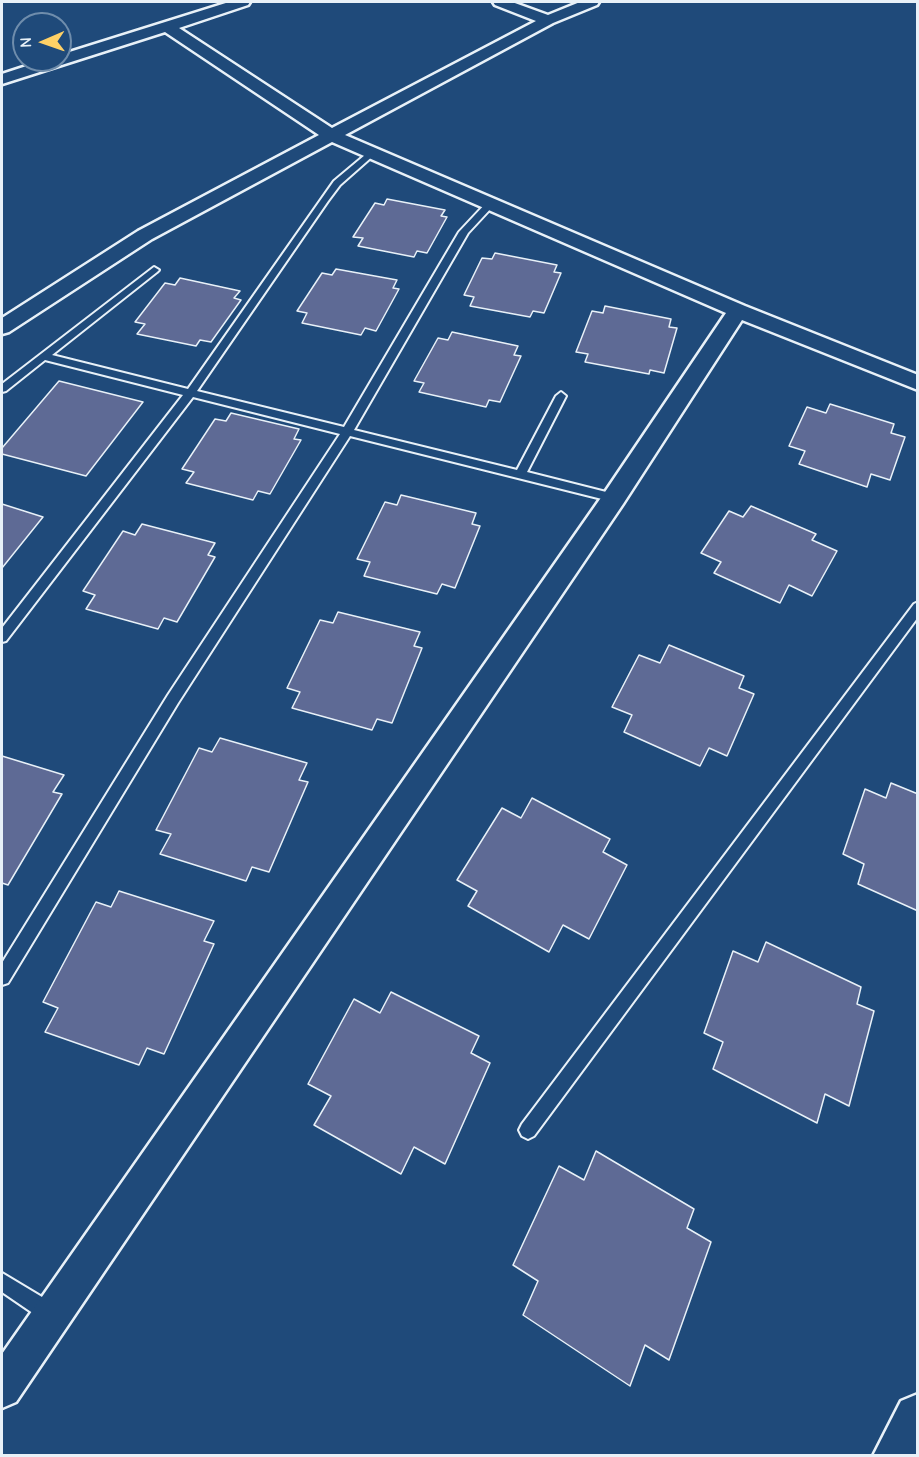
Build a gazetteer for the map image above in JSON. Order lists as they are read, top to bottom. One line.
{"north":"left"}
